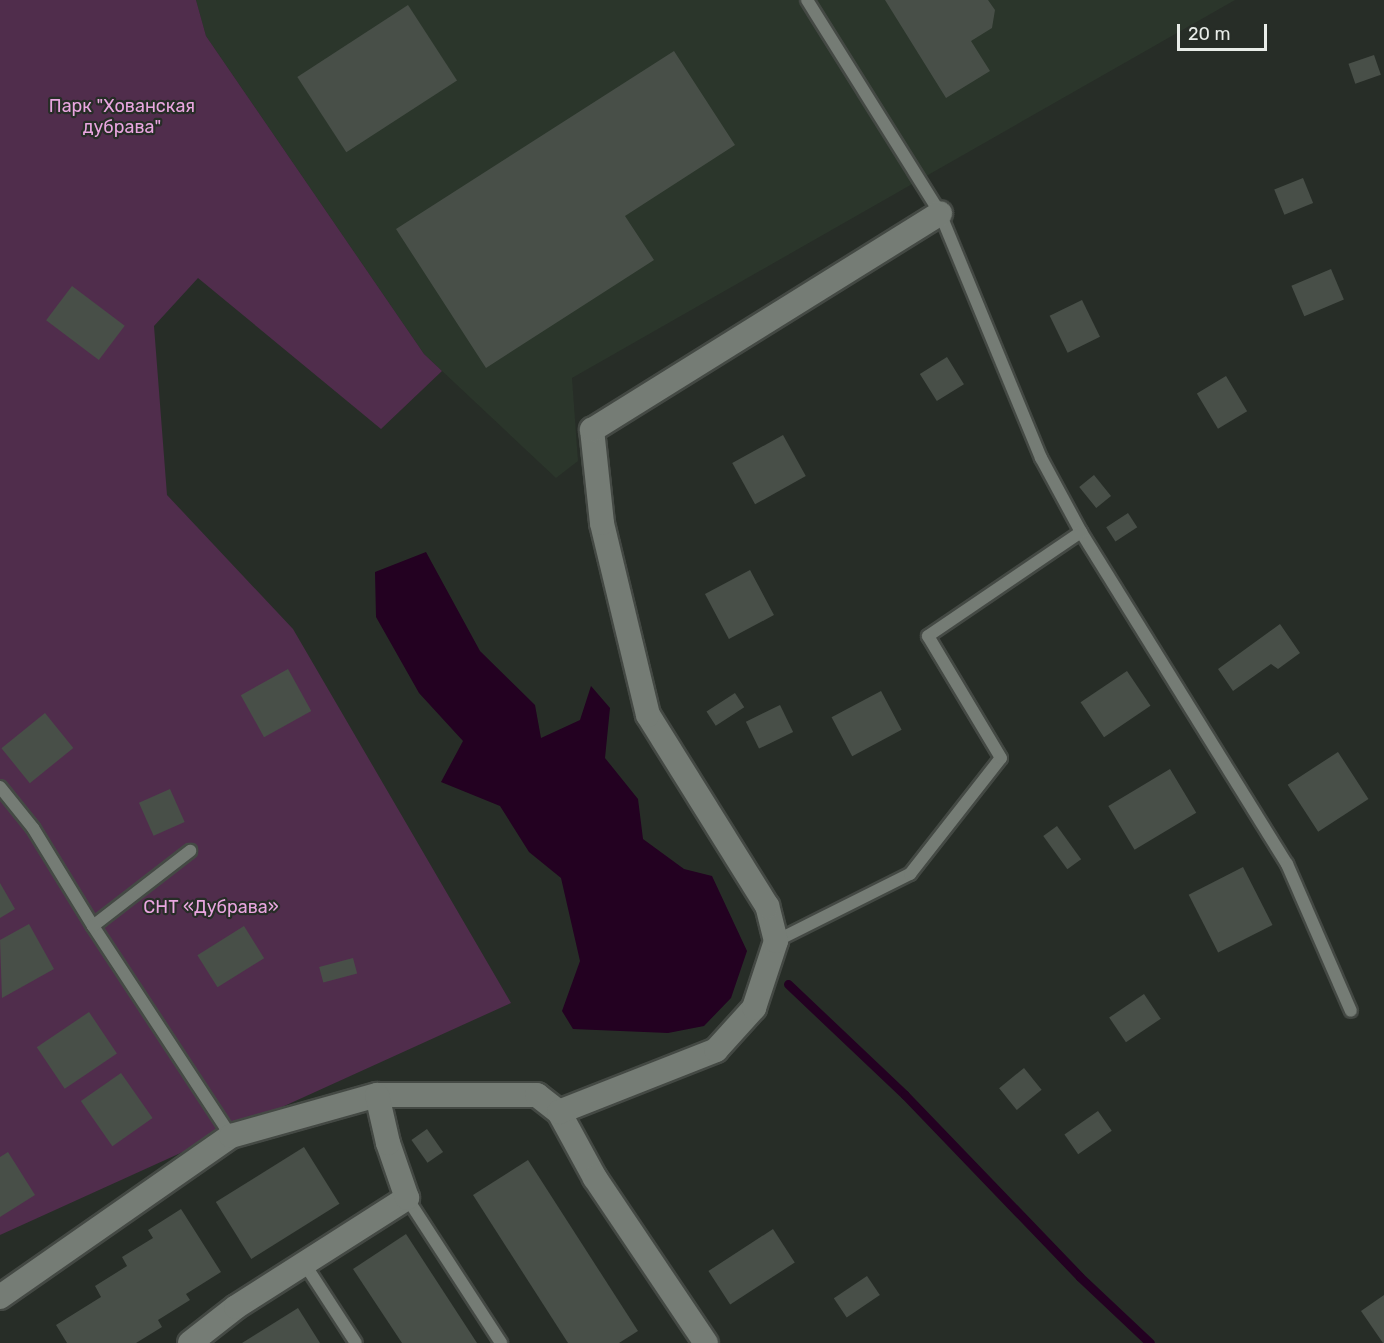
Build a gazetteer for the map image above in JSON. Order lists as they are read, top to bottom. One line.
{"parks":["Парк \"Хованская дубрава\"","СНТ «Дубрава»"],"scale_bar":"20 m"}
